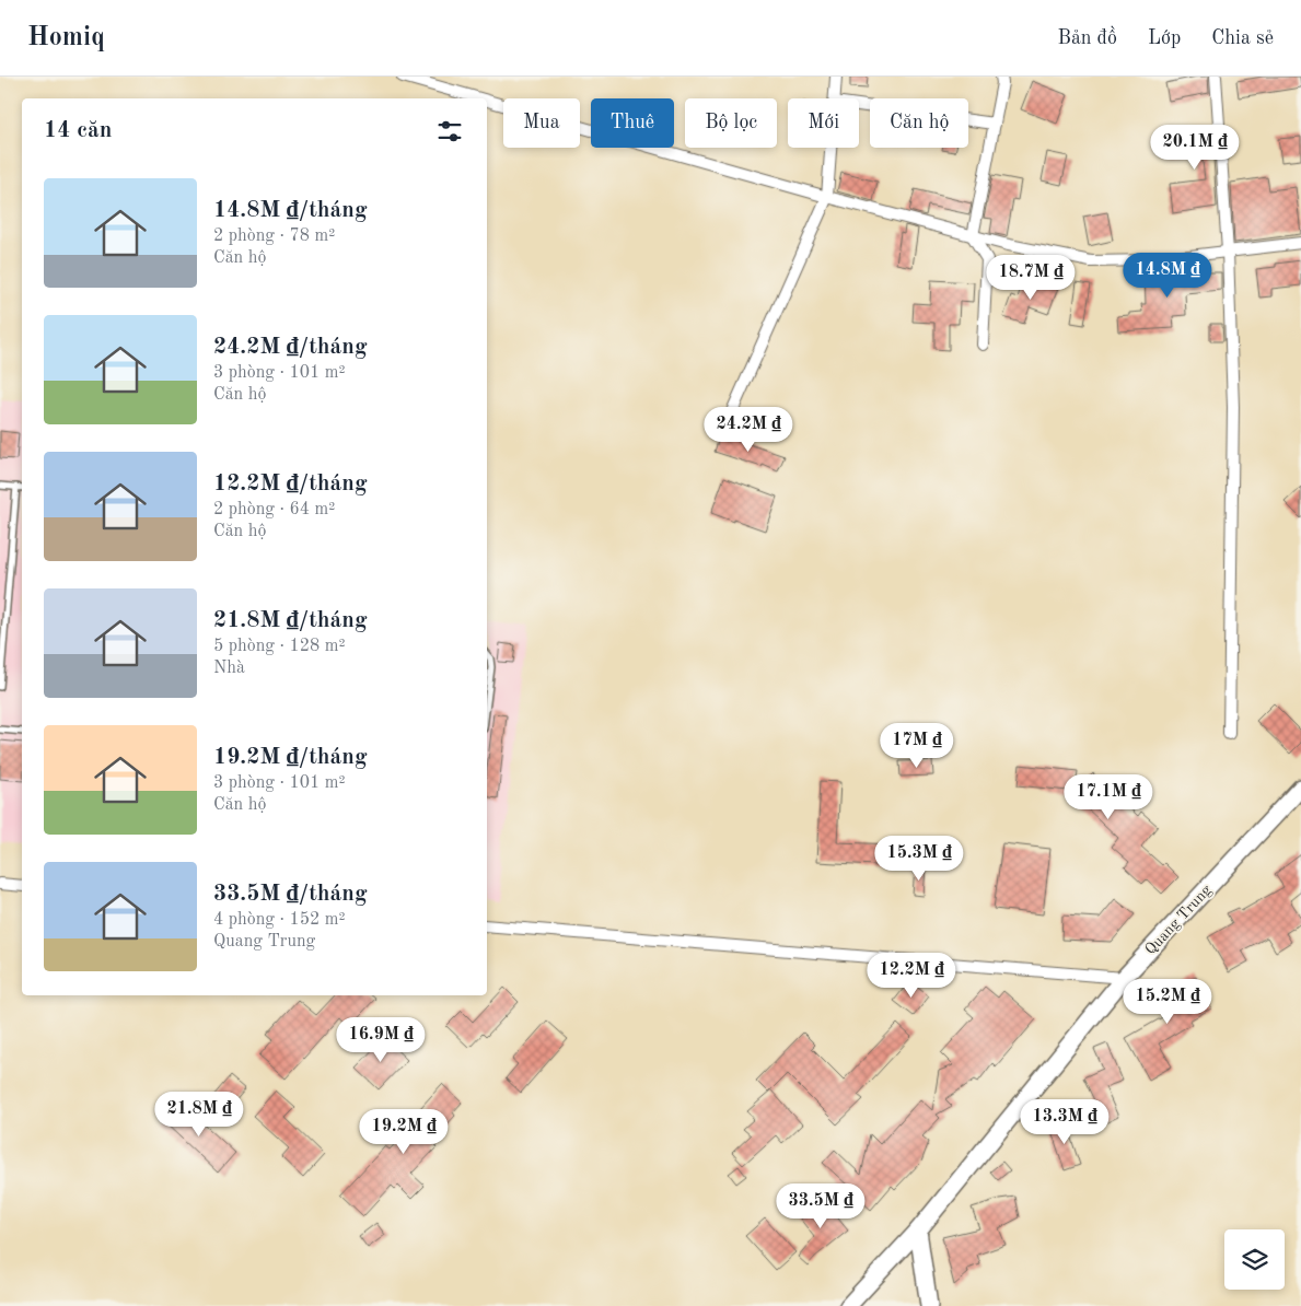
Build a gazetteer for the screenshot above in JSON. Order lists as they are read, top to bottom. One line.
{"streets":{"main road":["Quang Trung"]},"page":{"header":"Homiq","nav":["Bản đồ","Lớp","Chia sẻ"],"chip":["Mua","Thuê","Bộ lọc","Mới","Căn hộ"],"heading":"14 căn","price":["20.1M ₫","14.8M ₫","18.7M ₫","24.2M ₫","17M ₫","17.1M ₫","15.3M ₫","12.2M ₫","15.2M ₫","16.9M ₫","21.8M ₫","13.3M ₫","19.2M ₫","33.5M ₫"],"list":[{"name":"14.8M ₫/tháng","note":"2 phòng · 78 m² · Căn hộ"},{"name":"24.2M ₫/tháng","note":"3 phòng · 101 m² · Căn hộ"},{"name":"12.2M ₫/tháng","note":"2 phòng · 64 m² · Căn hộ"},{"name":"21.8M ₫/tháng","note":"5 phòng · 128 m² · Nhà"},{"name":"19.2M ₫/tháng","note":"3 phòng · 101 m² · Căn hộ"},{"name":"33.5M ₫/tháng","note":"4 phòng · 152 m² · Quang Trung"}]}}
